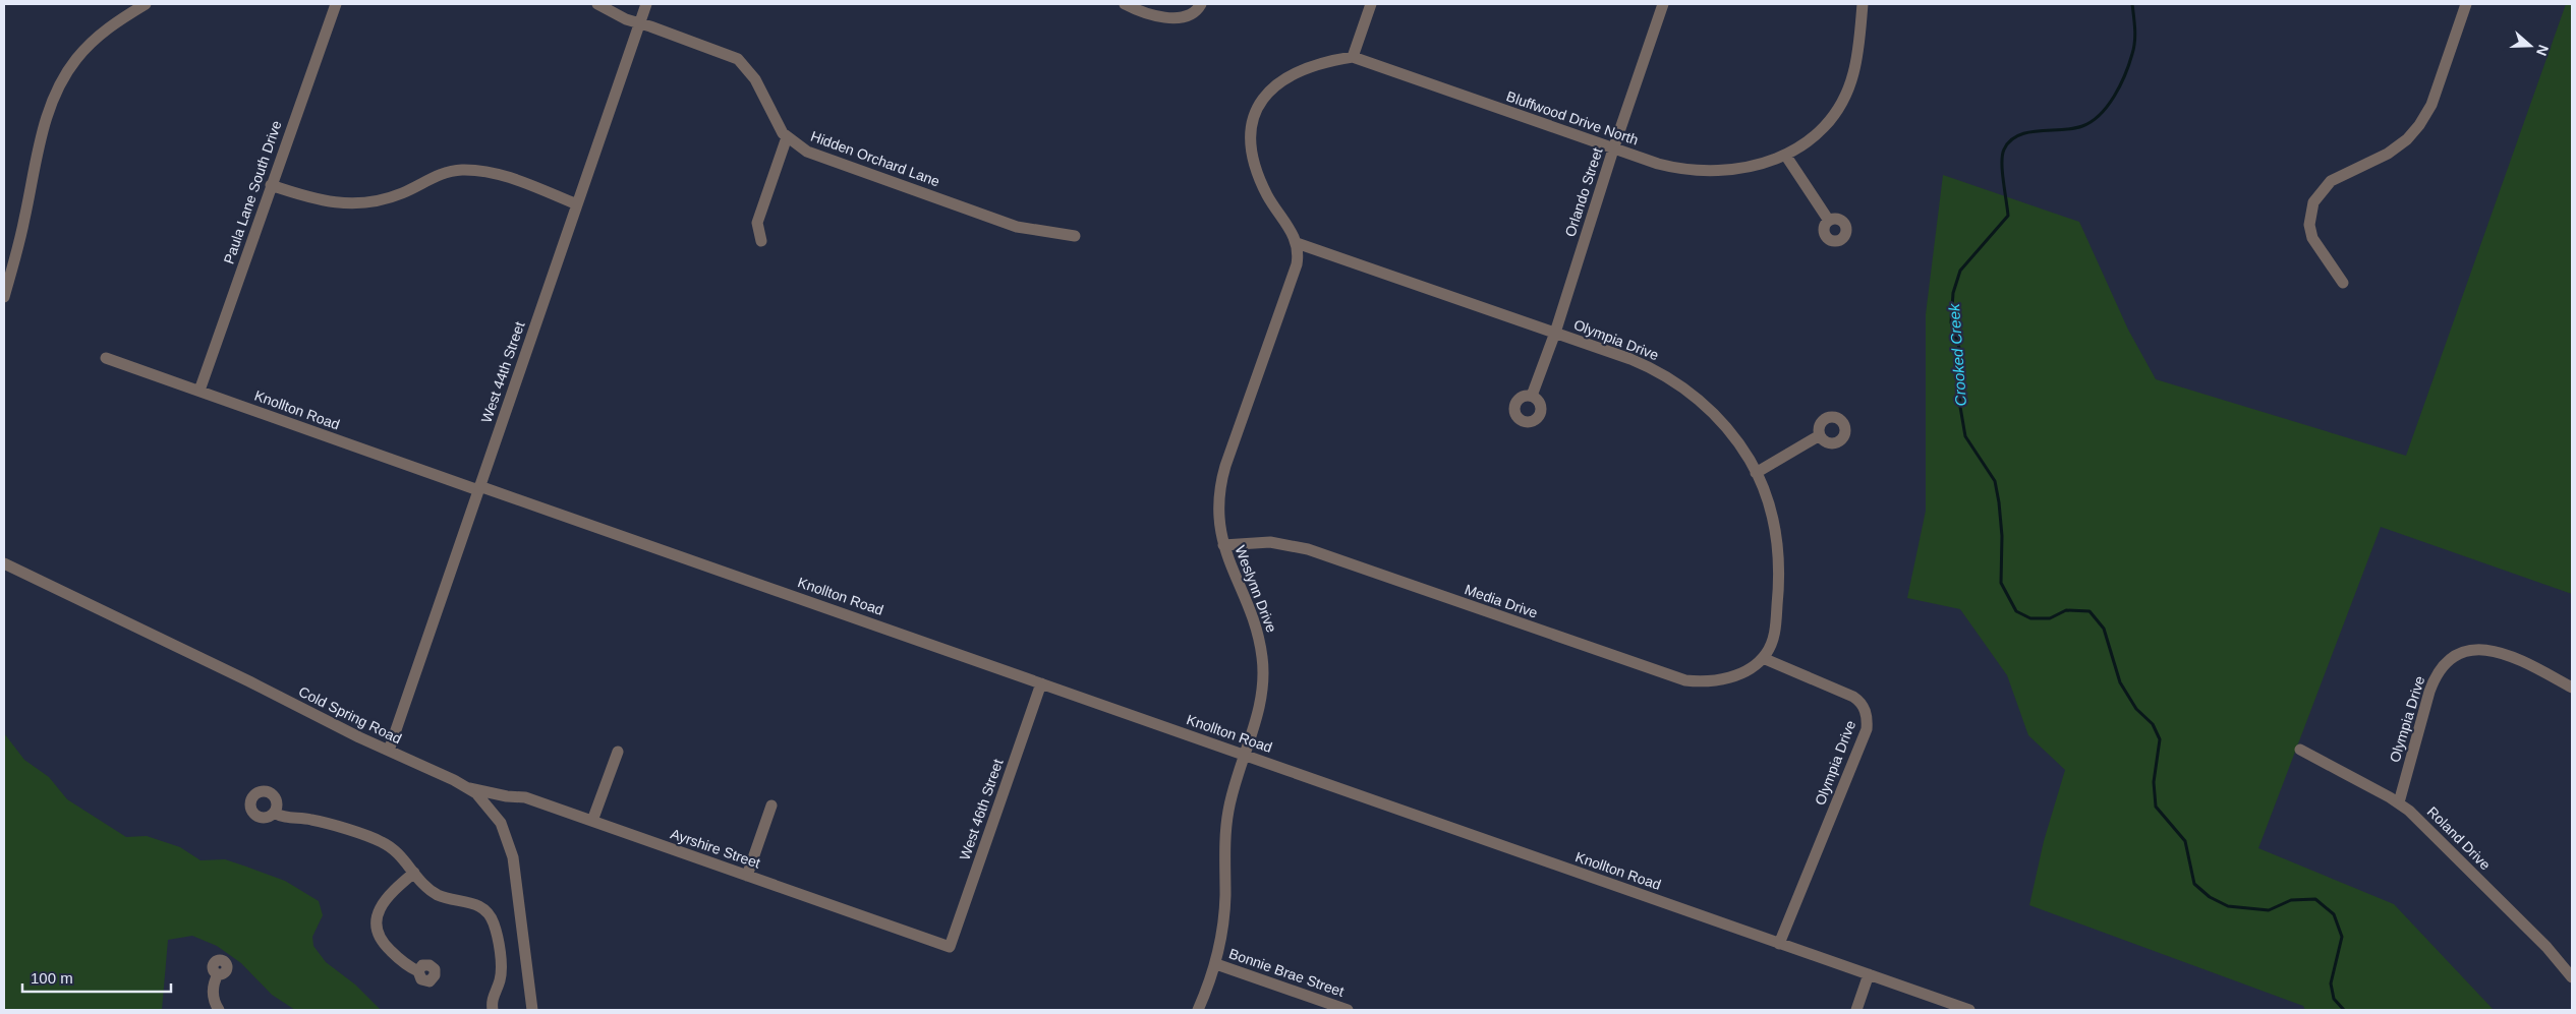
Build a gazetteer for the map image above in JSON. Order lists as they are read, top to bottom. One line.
{"streets":{"street":["Bluffwood Drive North","Hidden Orchard Lane","Paula Lane South Drive","Orlando Street","Olympia Drive","West 44th Street","Knollton Road","Weslynn Drive","Media Drive","Cold Spring Road","West 46th Street","Roland Drive","Ayrshire Street","Bonnie Brae Street"]},"crossings":[["Bluffwood Drive North","Orlando Street"],["Hidden Orchard Lane","West 44th Street"],["Paula Lane South Drive","Knollton Road"],["Orlando Street","Olympia Drive"],["Olympia Drive","Knollton Road"],["Olympia Drive","Weslynn Drive"],["Olympia Drive","Media Drive"],["Olympia Drive","Roland Drive"],["West 44th Street","Knollton Road"],["West 44th Street","Cold Spring Road"],["Knollton Road","Weslynn Drive"],["Knollton Road","West 46th Street"],["Weslynn Drive","Media Drive"],["Weslynn Drive","Bonnie Brae Street"],["Cold Spring Road","Ayrshire Street"],["West 46th Street","Ayrshire Street"]],"water":["Crooked Creek"],"scale_bar":"100 m","north":"right"}
